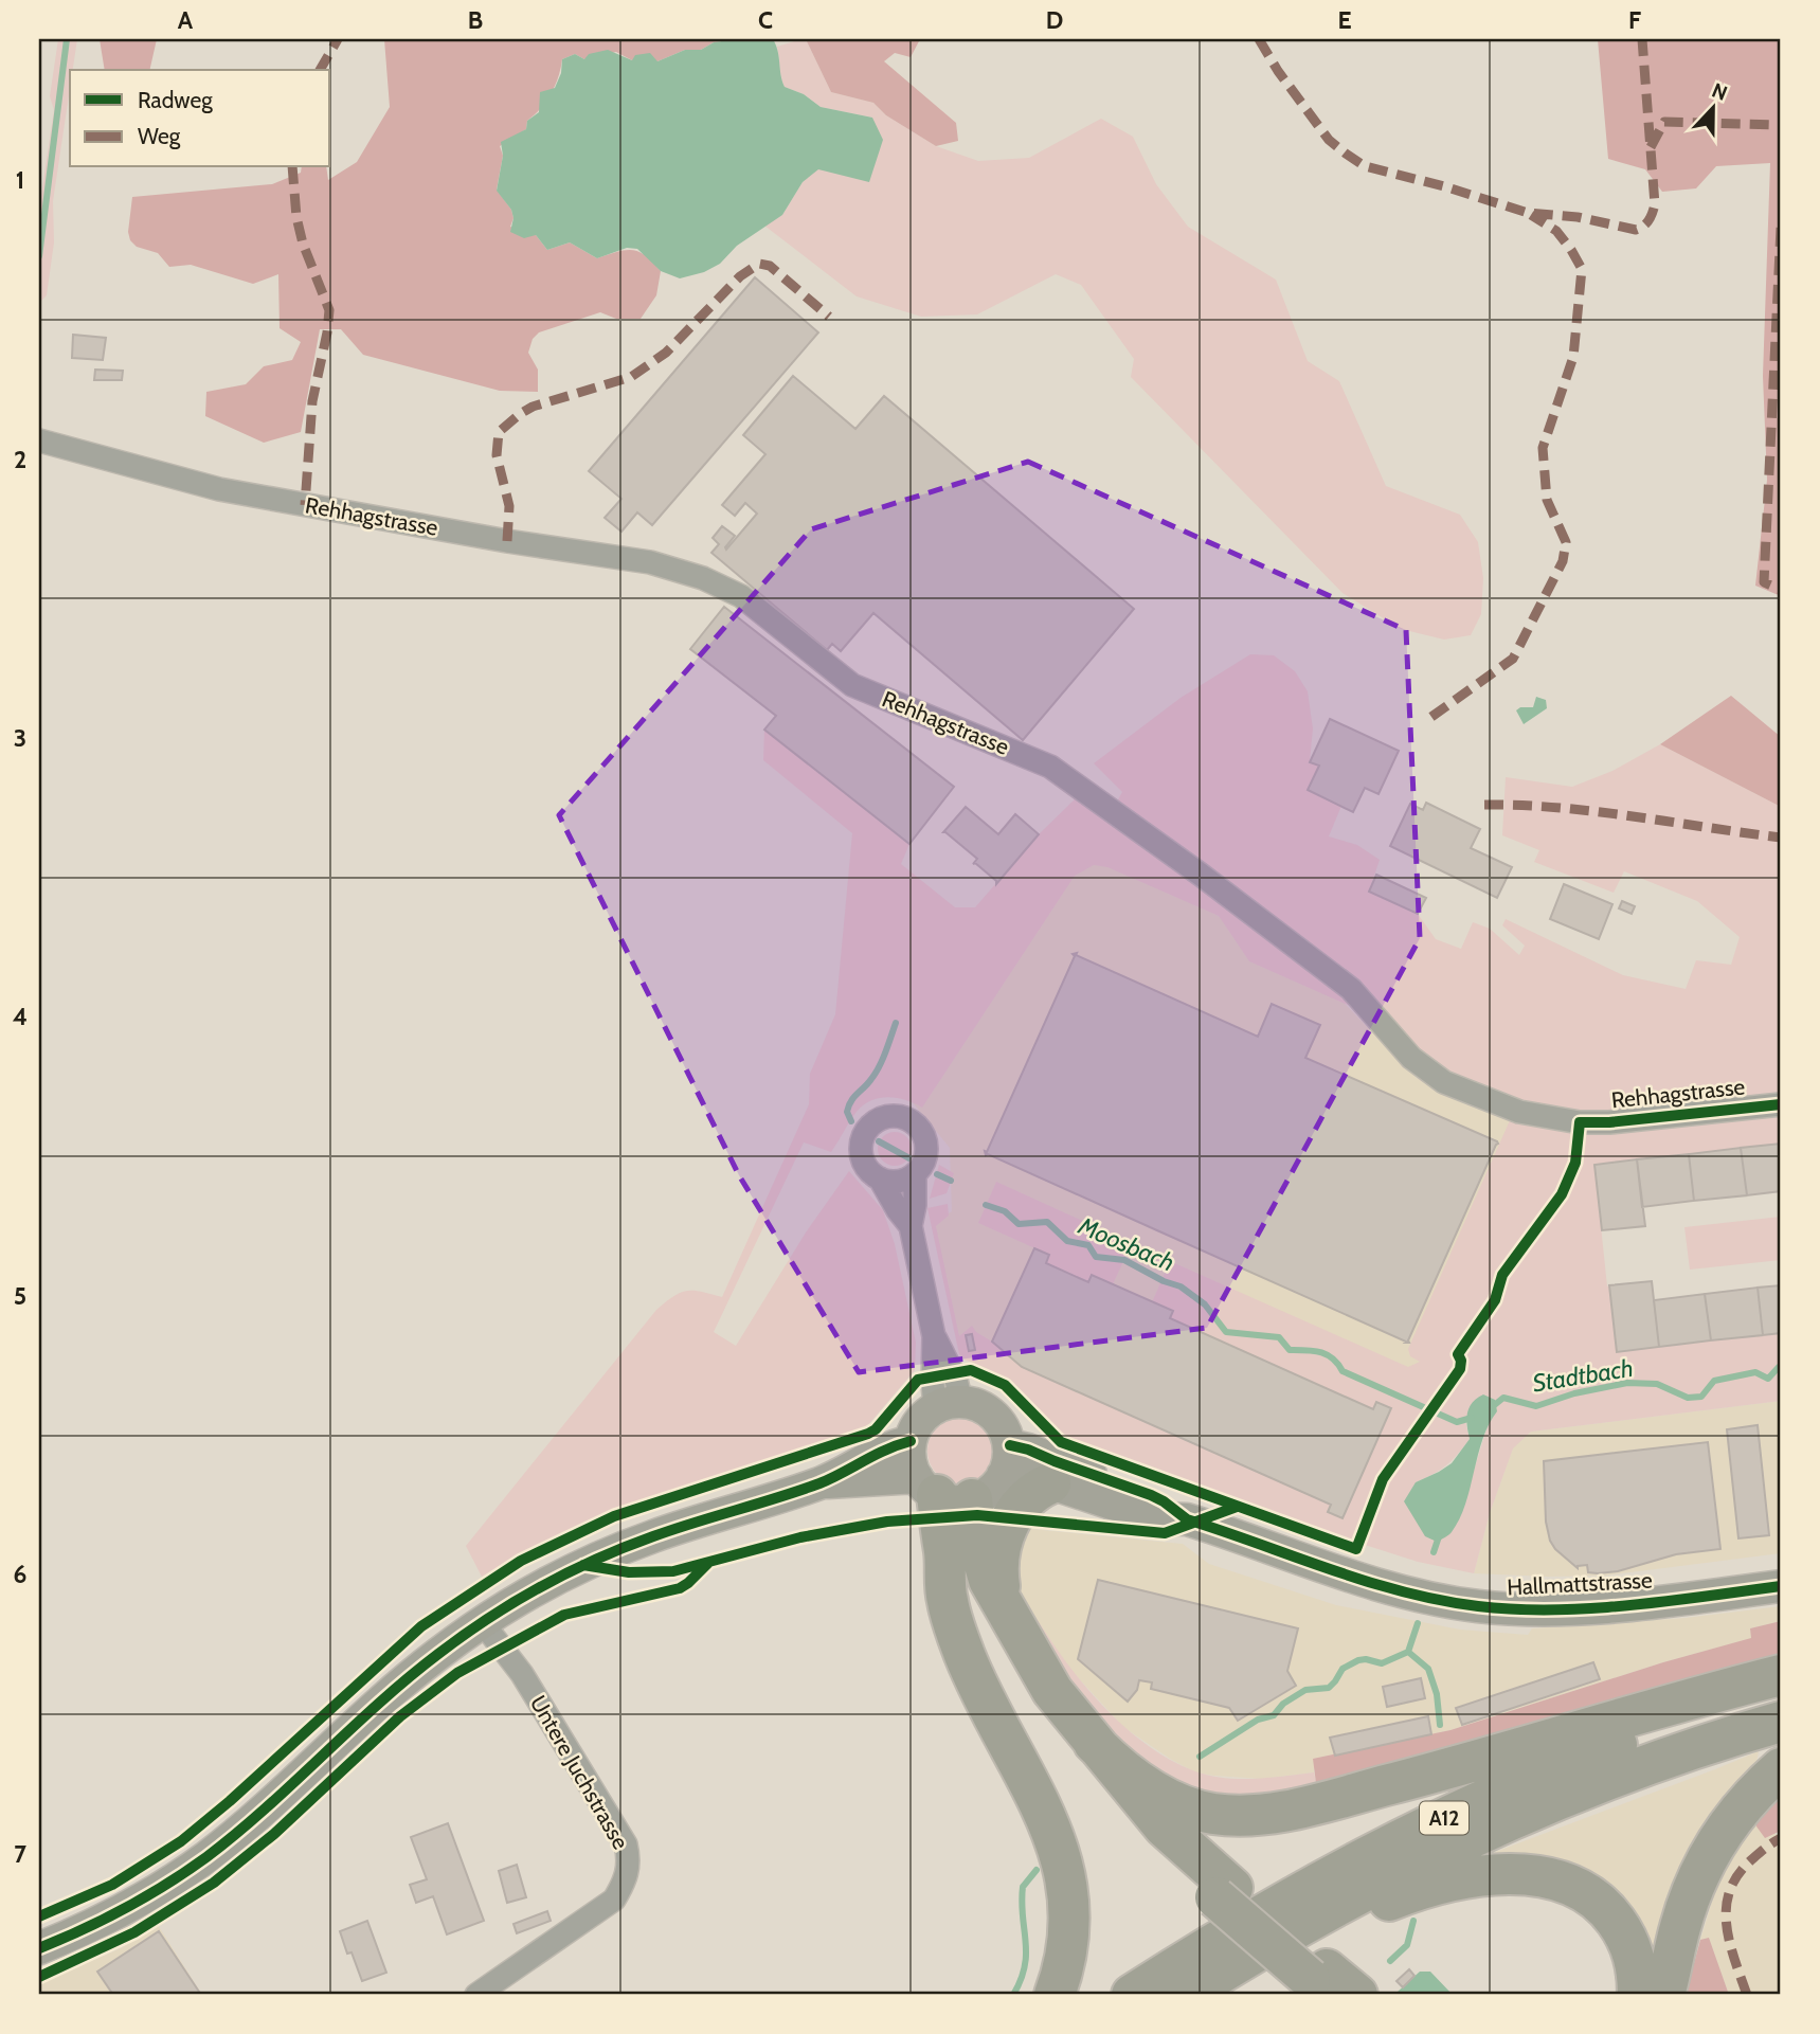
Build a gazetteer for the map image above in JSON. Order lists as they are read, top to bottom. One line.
{"streets":{"highway":["A12"],"main road":["Hallmattstrasse"],"street":["Rehhagstrasse","Untere Juchstrasse"]},"crossings":[["Hallmattstrasse","Untere Juchstrasse"]],"water":["Moosbach","Stadtbach"],"legend":["Radweg","Weg"],"north":"top","grid":{"columns":["A","B","C","D","E","F"],"rows":["1","2","3","4","5","6","7"]}}
